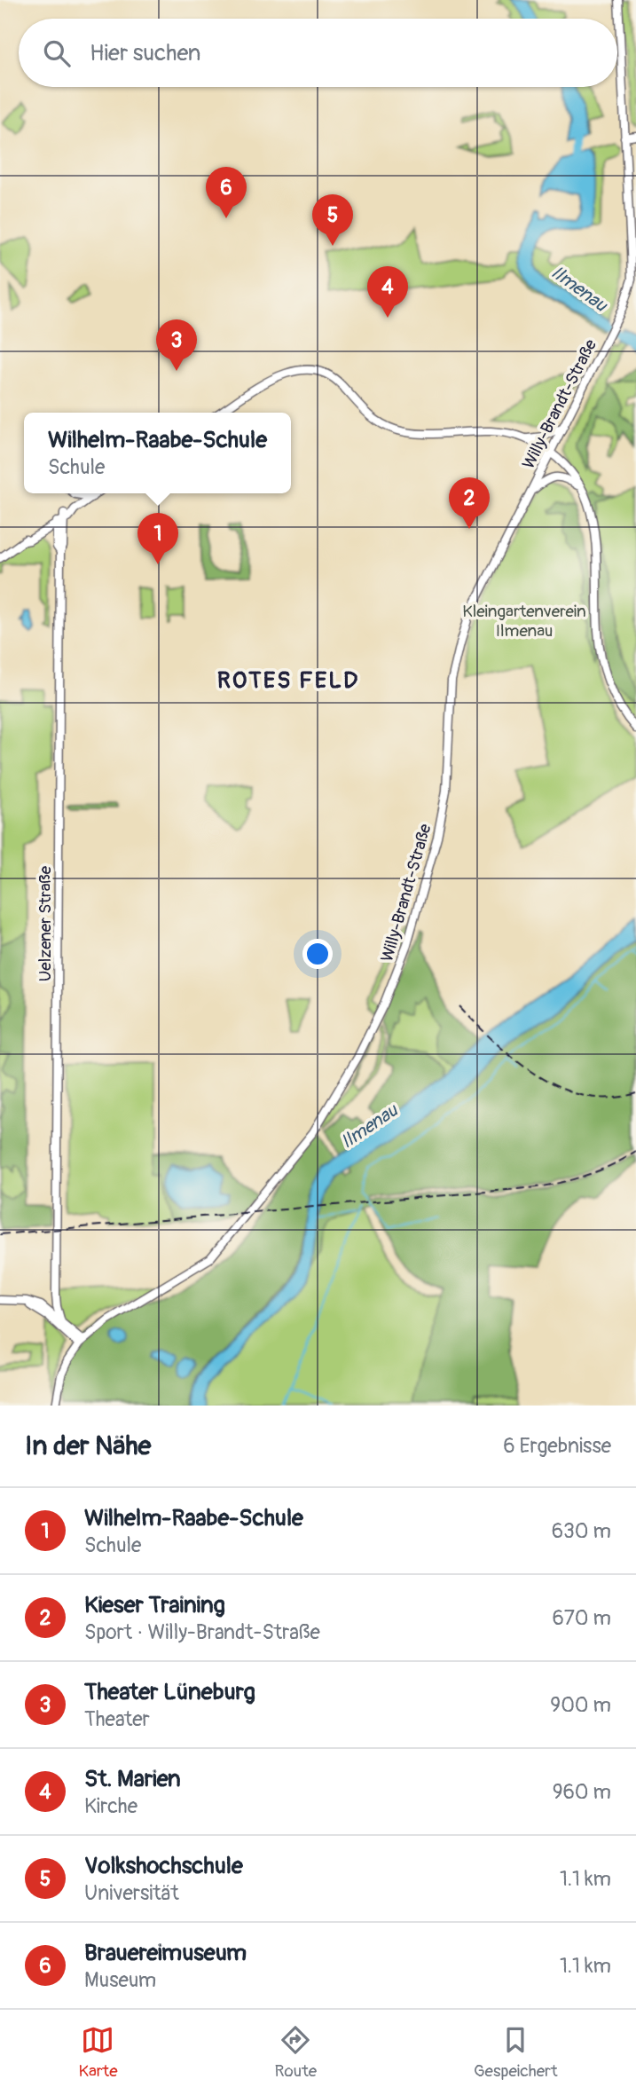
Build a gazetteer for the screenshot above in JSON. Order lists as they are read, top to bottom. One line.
{"streets":{"main road":["Willy-Brandt-Straße","Uelzener Straße"]},"districts":["ROTES FELD"],"water":["Ilmenau"],"parks":["Kleingartenverein Ilmenau"],"page":{"search":"Hier suchen","pins":["6","5","4","3","2","1"],"popup":["Wilhelm-Raabe-Schule","Schule"],"heading":["In der Nähe","6 Ergebnisse"],"list":[{"mark":"1","name":"Wilhelm-Raabe-Schule","note":"Schule","value":"630 m"},{"mark":"2","name":"Kieser Training","note":"Sport · Willy-Brandt-Straße","value":"670 m"},{"mark":"3","name":"Theater Lüneburg","note":"Theater","value":"900 m"},{"mark":"4","name":"St. Marien","note":"Kirche","value":"960 m"},{"mark":"5","name":"Volkshochschule","note":"Universität","value":"1.1 km"},{"mark":"6","name":"Brauereimuseum","note":"Museum","value":"1.1 km"}],"nav":["Karte","Route","Gespeichert"]}}
